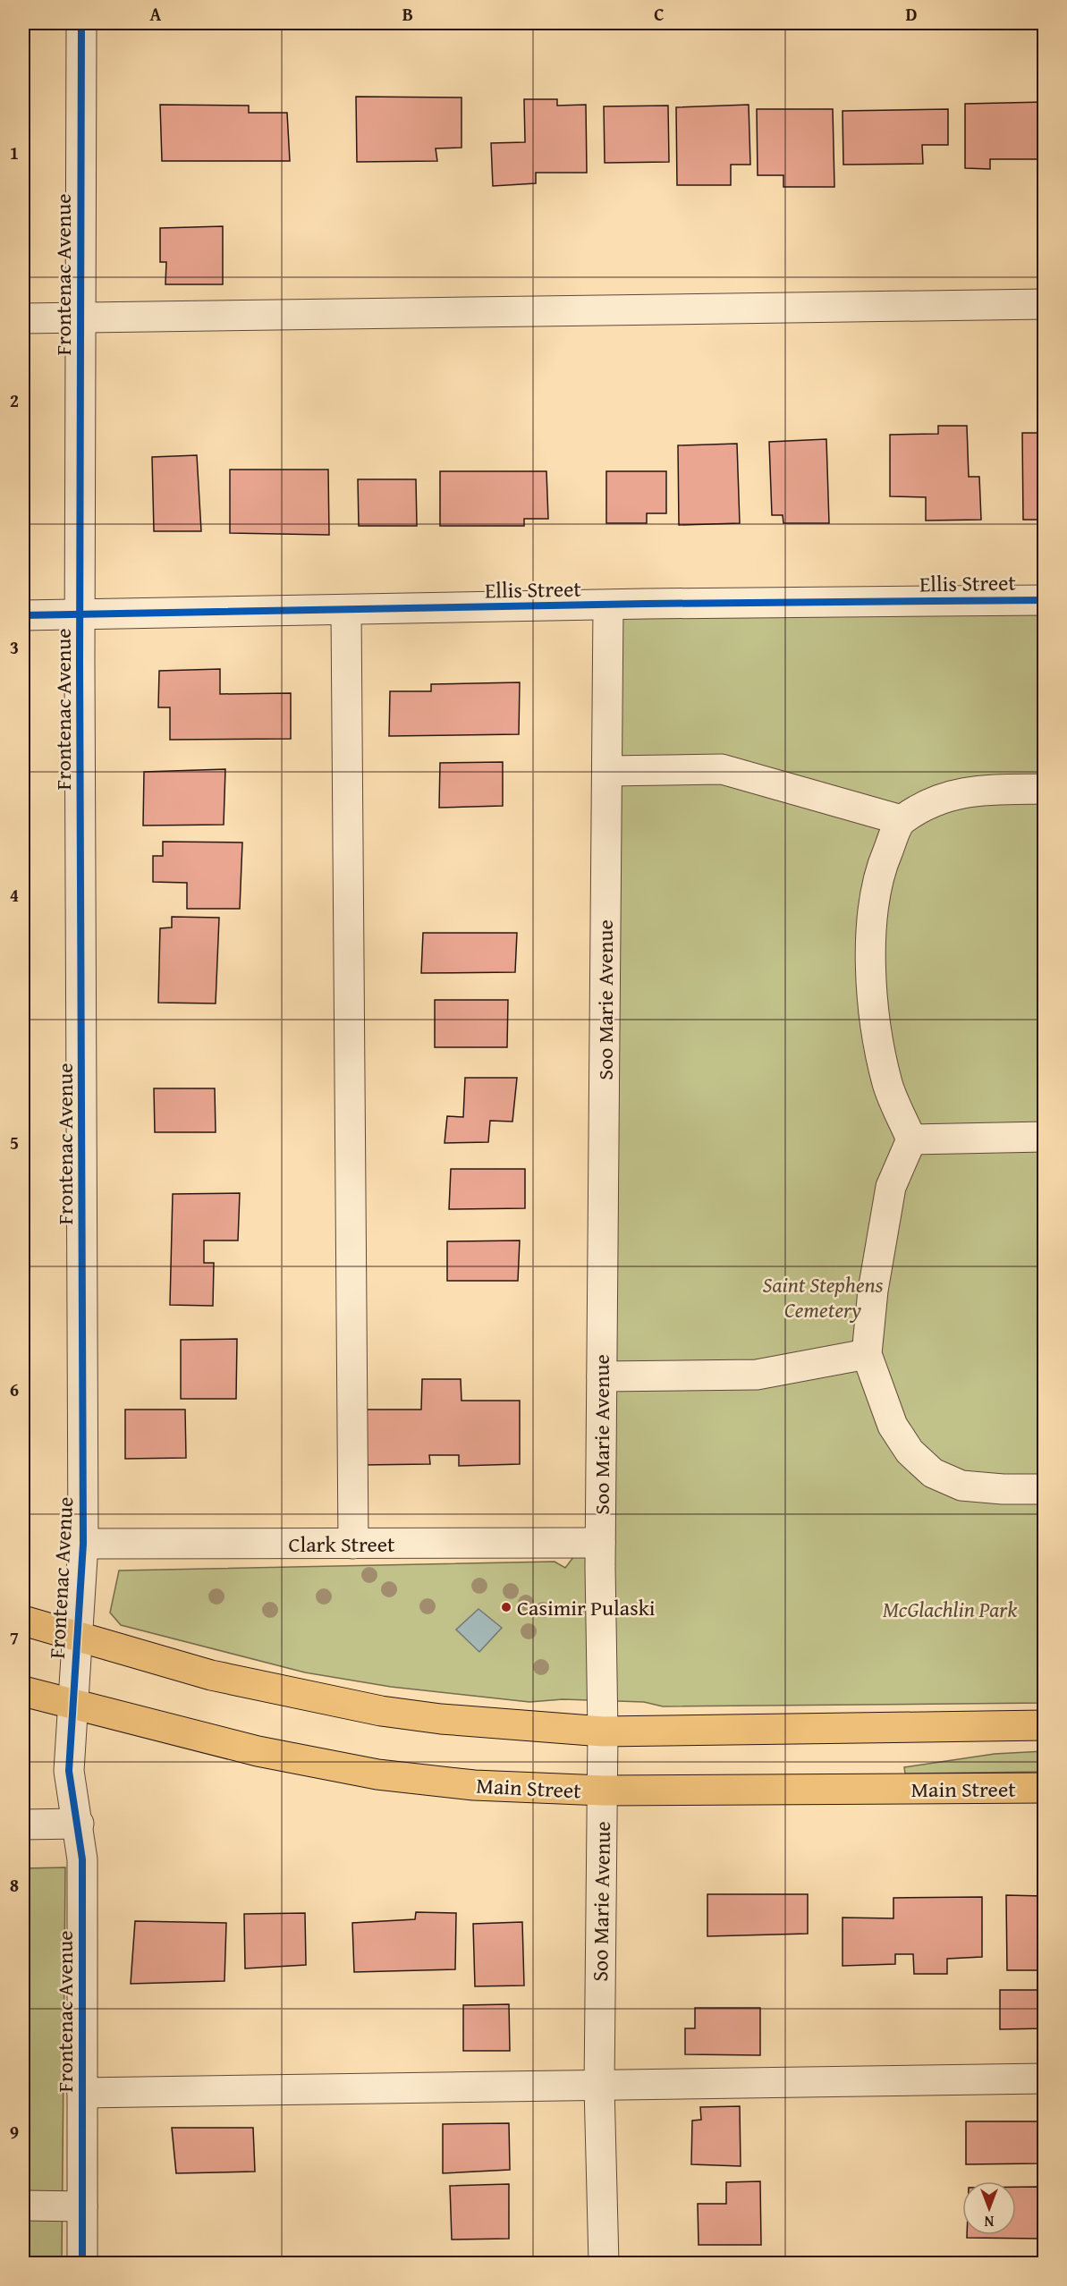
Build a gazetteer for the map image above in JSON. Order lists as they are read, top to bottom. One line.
{"streets":{"main road":["Main Street"],"street":["Frontenac Avenue","Ellis Street","Soo Marie Avenue","Clark Street"]},"crossings":[["Frontenac Avenue","Ellis Street"],["Frontenac Avenue","Clark Street"],["Frontenac Avenue","Main Street"],["Ellis Street","Soo Marie Avenue"],["Soo Marie Avenue","Clark Street"],["Soo Marie Avenue","Main Street"]],"parks":["Saint Stephens Cemetery","McGlachlin Park"],"places":["Casimir Pulaski"],"north":"bottom","grid":{"columns":["A","B","C","D"],"rows":["1","2","3","4","5","6","7","8","9"]}}
